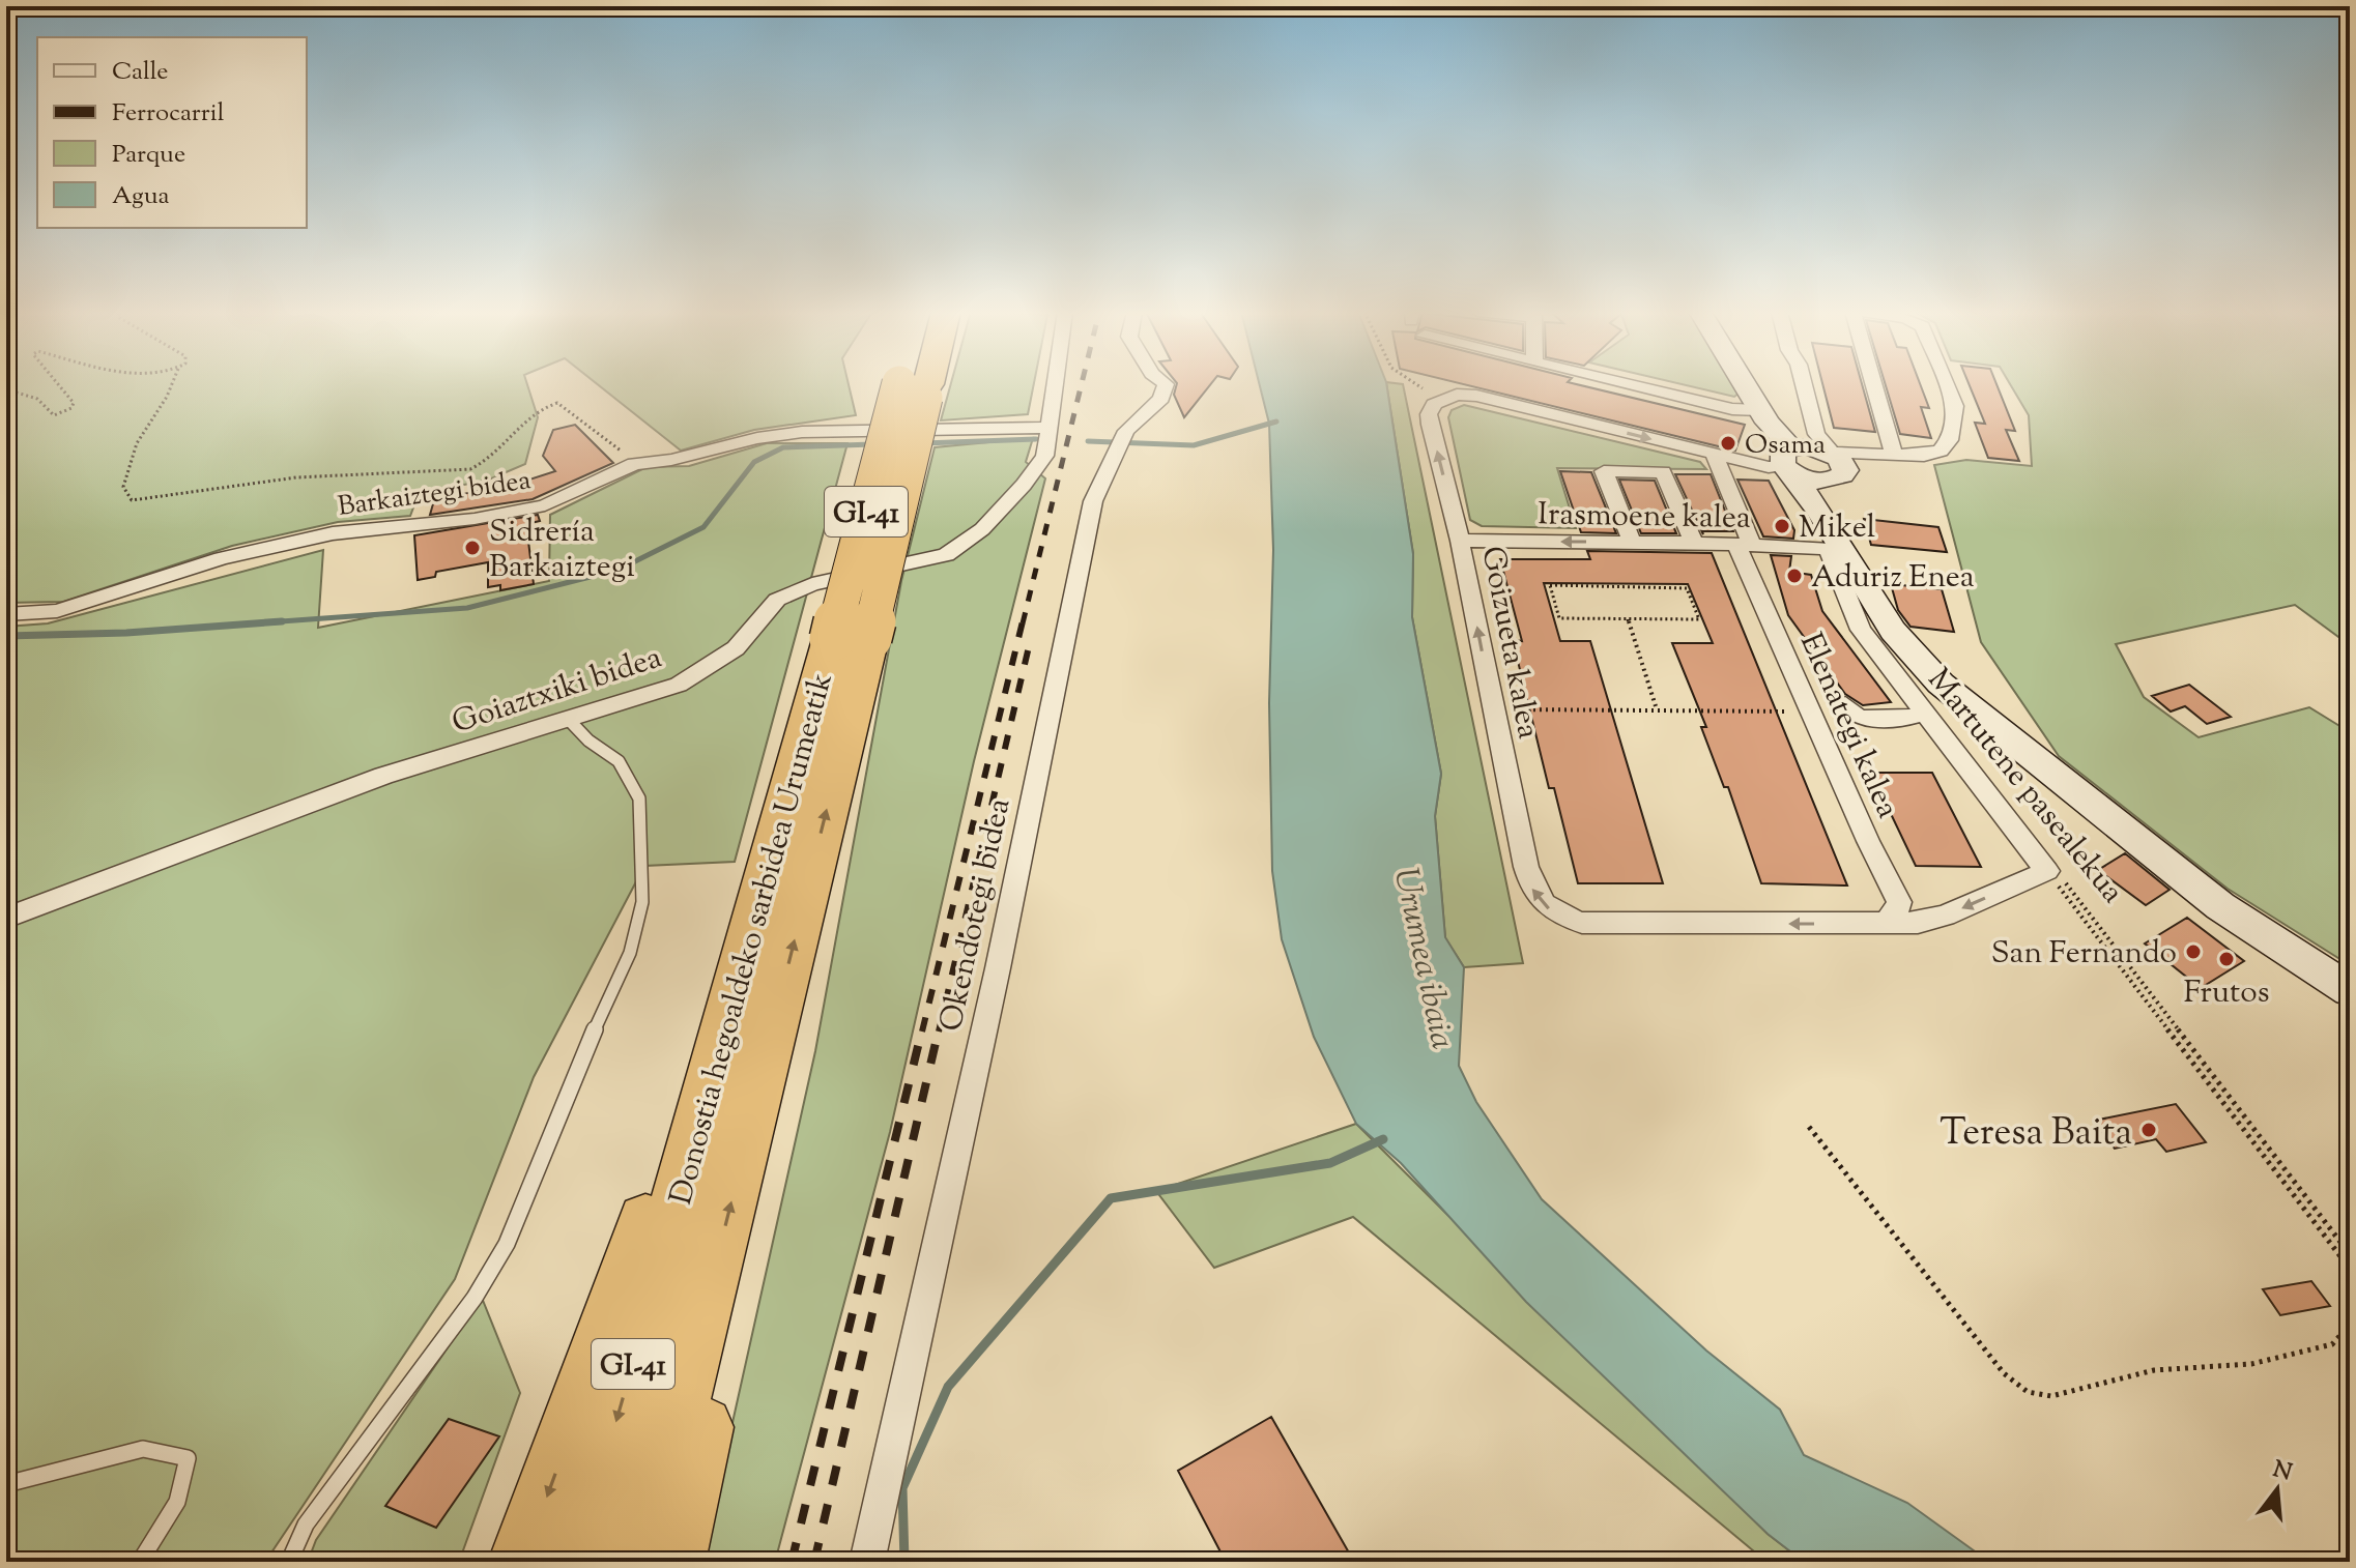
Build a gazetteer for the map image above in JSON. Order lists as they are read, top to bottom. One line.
{"streets":{"highway":["GI-41","Donostia hegoaldeko sarbidea Urumeatik"],"main road":["Martutene pasealekua"],"street":["Barkaiztegi bidea","Irasmoene kalea","Goizueta kalea","Goiaztxiki bidea","Elenategi kalea","Okendotegi bidea"]},"crossings":[["Barkaiztegi bidea","Goiaztxiki bidea"],["Irasmoene kalea","Goizueta kalea"],["Irasmoene kalea","Elenategi kalea"],["Irasmoene kalea","Martutene pasealekua"],["Goizueta kalea","Elenategi kalea"],["Goizueta kalea","Martutene pasealekua"]],"water":["Urumea ibaia"],"places":["Osama","Mikel","Sidrería Barkaiztegi","Aduriz Enea","San Fernando","Frutos","Teresa Baita"],"legend":["Calle","Ferrocarril","Parque","Agua"],"north":"top"}
